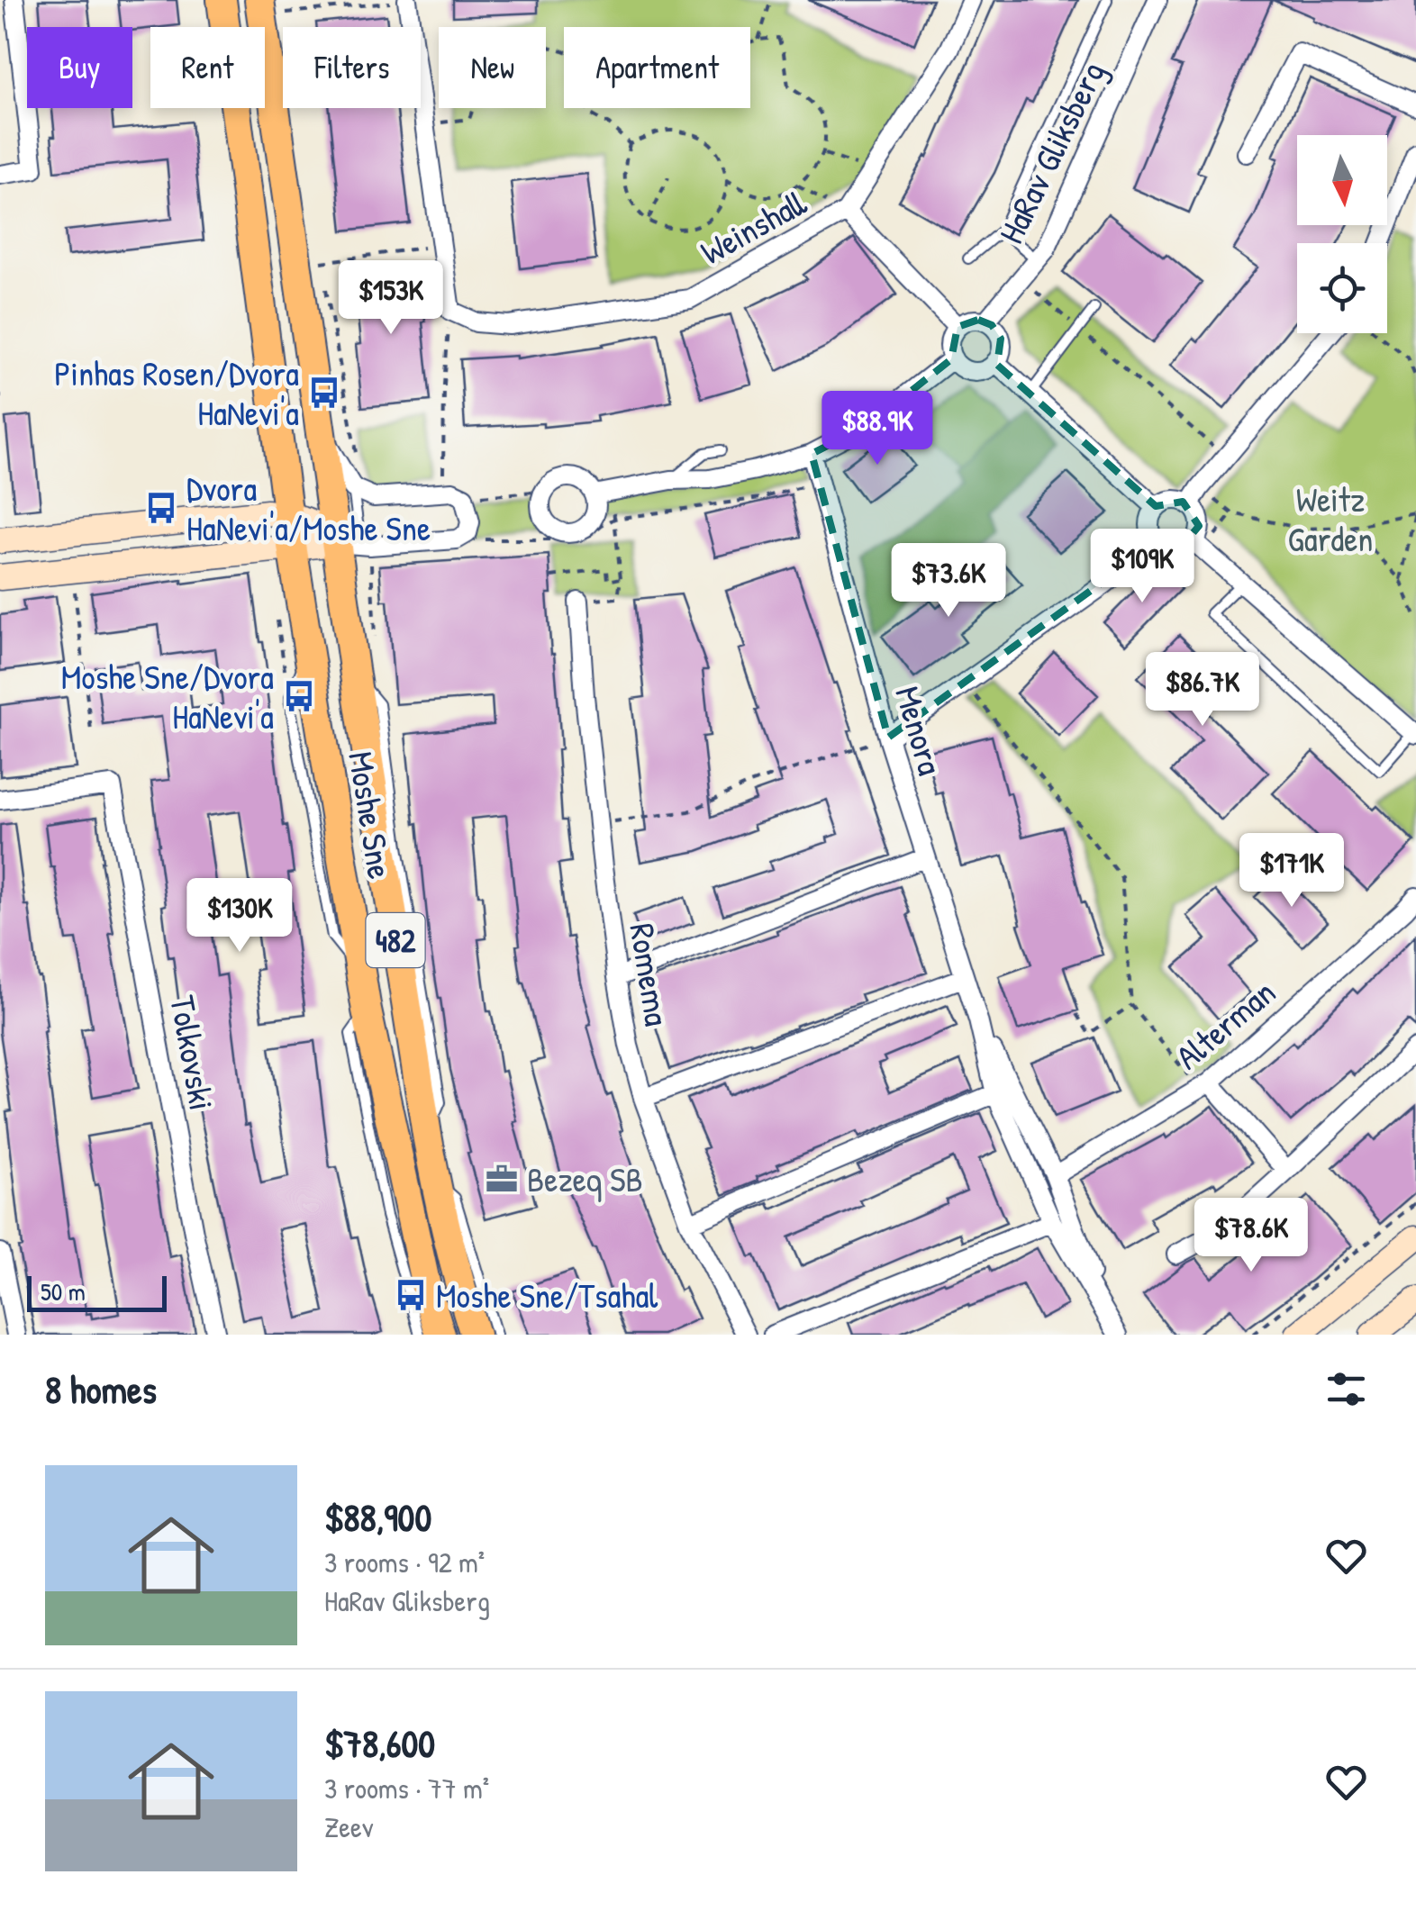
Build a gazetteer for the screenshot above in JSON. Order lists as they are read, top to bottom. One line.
{"streets":{"main road":["Moshe Sne","482"],"street":["HaRav Gliksberg","Weinshall","Menora","Romema","Alterman","Tolkovski"]},"crossings":[["Menora","Alterman"],["Moshe Sne","482"]],"parks":["Weitz Garden"],"places":{"bus stop":["Pinhas Rosen/Dvora HaNevi'a","Dvora HaNevi'a/Moshe Sne","Moshe Sne/Dvora HaNevi'a","Moshe Sne/Tsahal"],"office":["Bezeq SB"]},"scale_bar":"50 m","north":"bottom","page":{"chip":["Buy","Rent","Filters","New","Apartment"],"price":["$153K","$88.9K","$109K","$73.6K","$86.7K","$171K","$130K","$78.6K"],"scale":"50 m","heading":"8 homes","list":[{"name":"$88,900","note":"3 rooms · 92 m² · HaRav Gliksberg"},{"name":"$78,600","note":"3 rooms · 77 m² · Zeev"}]}}
